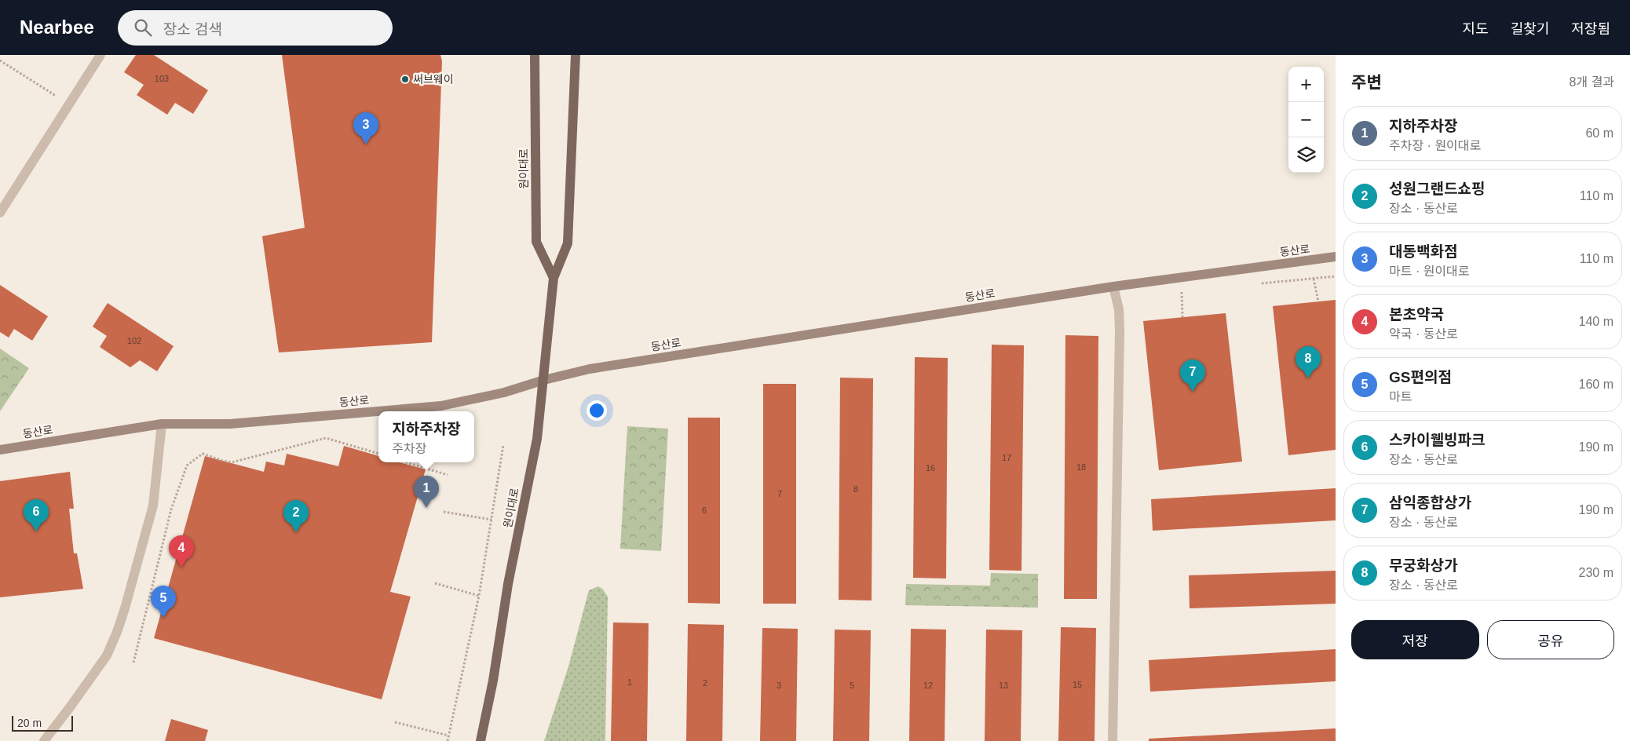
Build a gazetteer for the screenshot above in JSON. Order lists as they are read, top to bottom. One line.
{"streets":{"main road":["원이대로","동산로"]},"crossings":[["원이대로","동산로"]],"places":["써브웨이"],"house_numbers":["103","102","17","18","16","8","7","6","1","2","15","3","5","12","13"],"scale_bar":"20 m","page":{"header":"Nearbee","search":"장소 검색","nav":["지도","길찾기","저장됨"],"heading":["주변","8개 결과"],"map_buttons":["+","−"],"list":[{"mark":"1","name":"지하주차장","note":"주차장 · 원이대로","value":"60 m"},{"mark":"2","name":"성원그랜드쇼핑","note":"장소 · 동산로","value":"110 m"},{"mark":"3","name":"대동백화점","note":"마트 · 원이대로","value":"110 m"},{"mark":"4","name":"본초약국","note":"약국 · 동산로","value":"140 m"},{"mark":"5","name":"GS편의점","note":"마트","value":"160 m"},{"mark":"6","name":"스카이웰빙파크","note":"장소 · 동산로","value":"190 m"},{"mark":"7","name":"삼익종합상가","note":"장소 · 동산로","value":"190 m"},{"mark":"8","name":"무궁화상가","note":"장소 · 동산로","value":"230 m"}],"pins":["3","8","7","1","6","2","4","5"],"popup":["지하주차장","주차장"],"buttons":["저장","공유"],"scale":"20 m"}}
